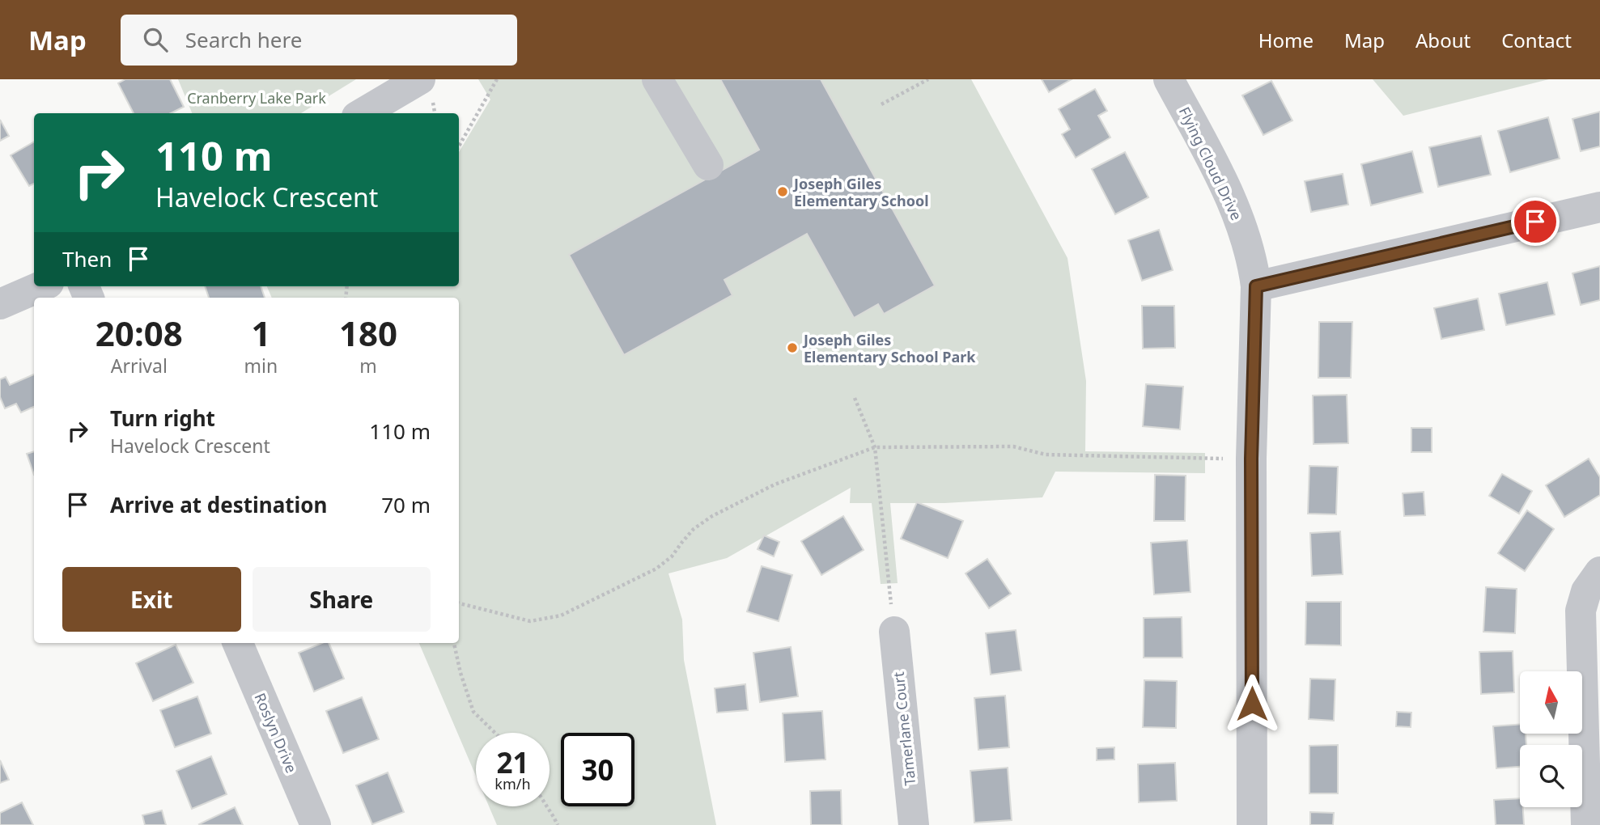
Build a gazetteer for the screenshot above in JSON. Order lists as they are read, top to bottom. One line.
{"streets":{"street":["Flying Cloud Drive","Tamerlane Court","Roslyn Drive"]},"parks":["Cranberry Lake Park"],"places":["Joseph Giles Elementary School","Joseph Giles Elementary School Park"],"north":"top","page":{"header":"Map","search":"Search here","nav":["Home","Map","About","Contact"],"turn":["110 m","Havelock Crescent"],"then":"Then","eta":["20:08","Arrival","1","min","180","m"],"list":[{"name":"Turn right","note":"Havelock Crescent","value":"110 m"},{"name":"Arrive at destination","value":"70 m"}],"buttons":["Exit","Share"],"speed":"21 km/h","limit":"30"}}
